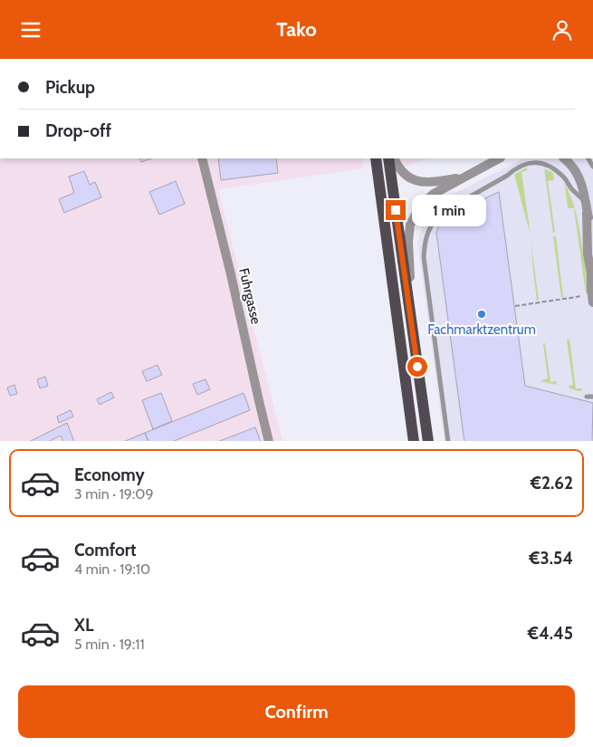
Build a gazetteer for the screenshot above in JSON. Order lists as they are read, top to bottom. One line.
{"streets":{"street":["Fuhrgasse"]},"places":["Fachmarktzentrum"],"page":{"header":"Tako","banner":["Pickup","Drop-off"],"bubble":"1 min","list":[{"name":"Economy","note":"3 min · 19:09","value":"€2.62"},{"name":"Comfort","note":"4 min · 19:10","value":"€3.54"},{"name":"XL","note":"5 min · 19:11","value":"€4.45"}],"buttons":"Confirm"}}
